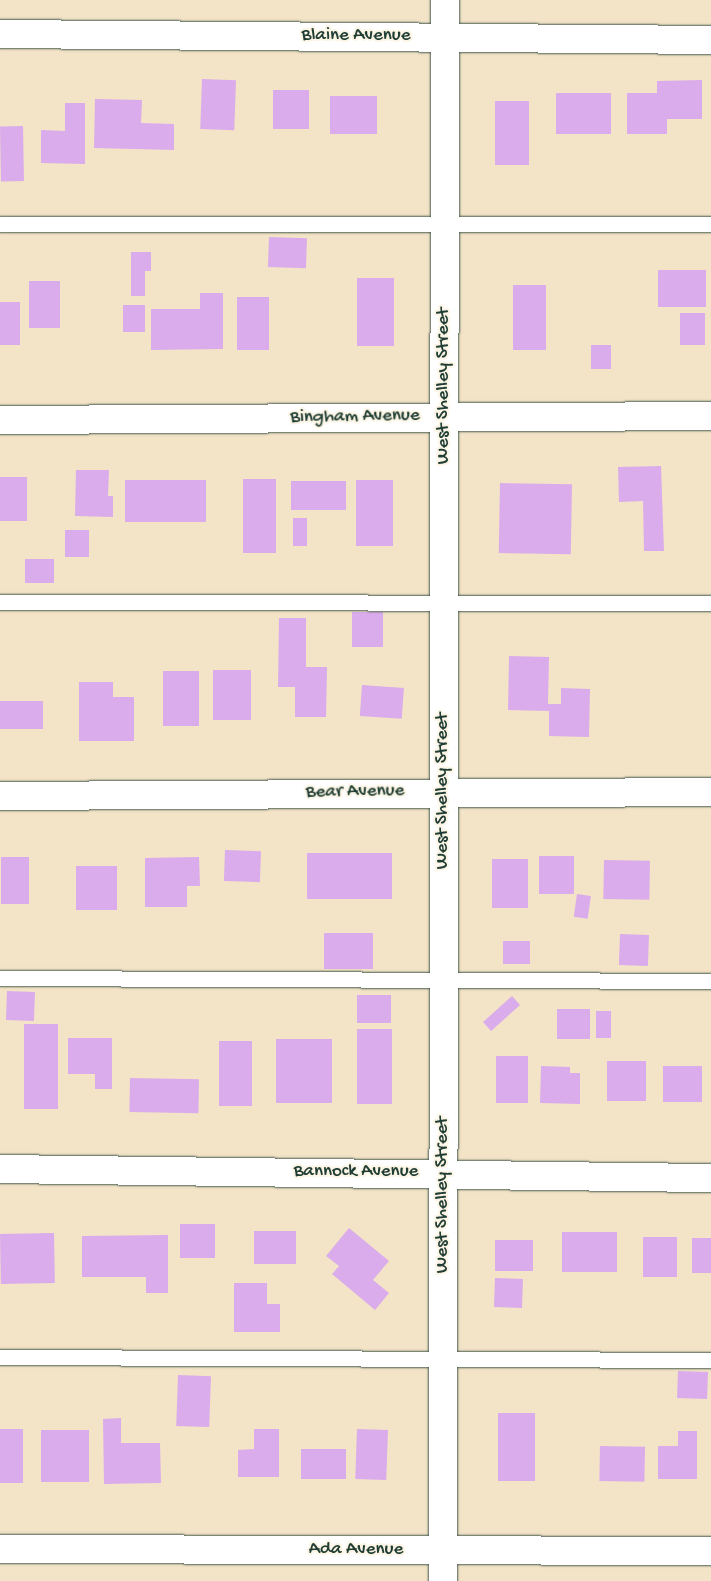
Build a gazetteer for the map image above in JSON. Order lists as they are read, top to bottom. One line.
{"streets":{"street":["Blaine Avenue","West Shelley Street","Bingham Avenue","Bear Avenue","Bannock Avenue","Ada Avenue"]},"crossings":[["Blaine Avenue","West Shelley Street"],["West Shelley Street","Bingham Avenue"],["West Shelley Street","Bear Avenue"],["West Shelley Street","Bannock Avenue"],["West Shelley Street","Ada Avenue"]]}
